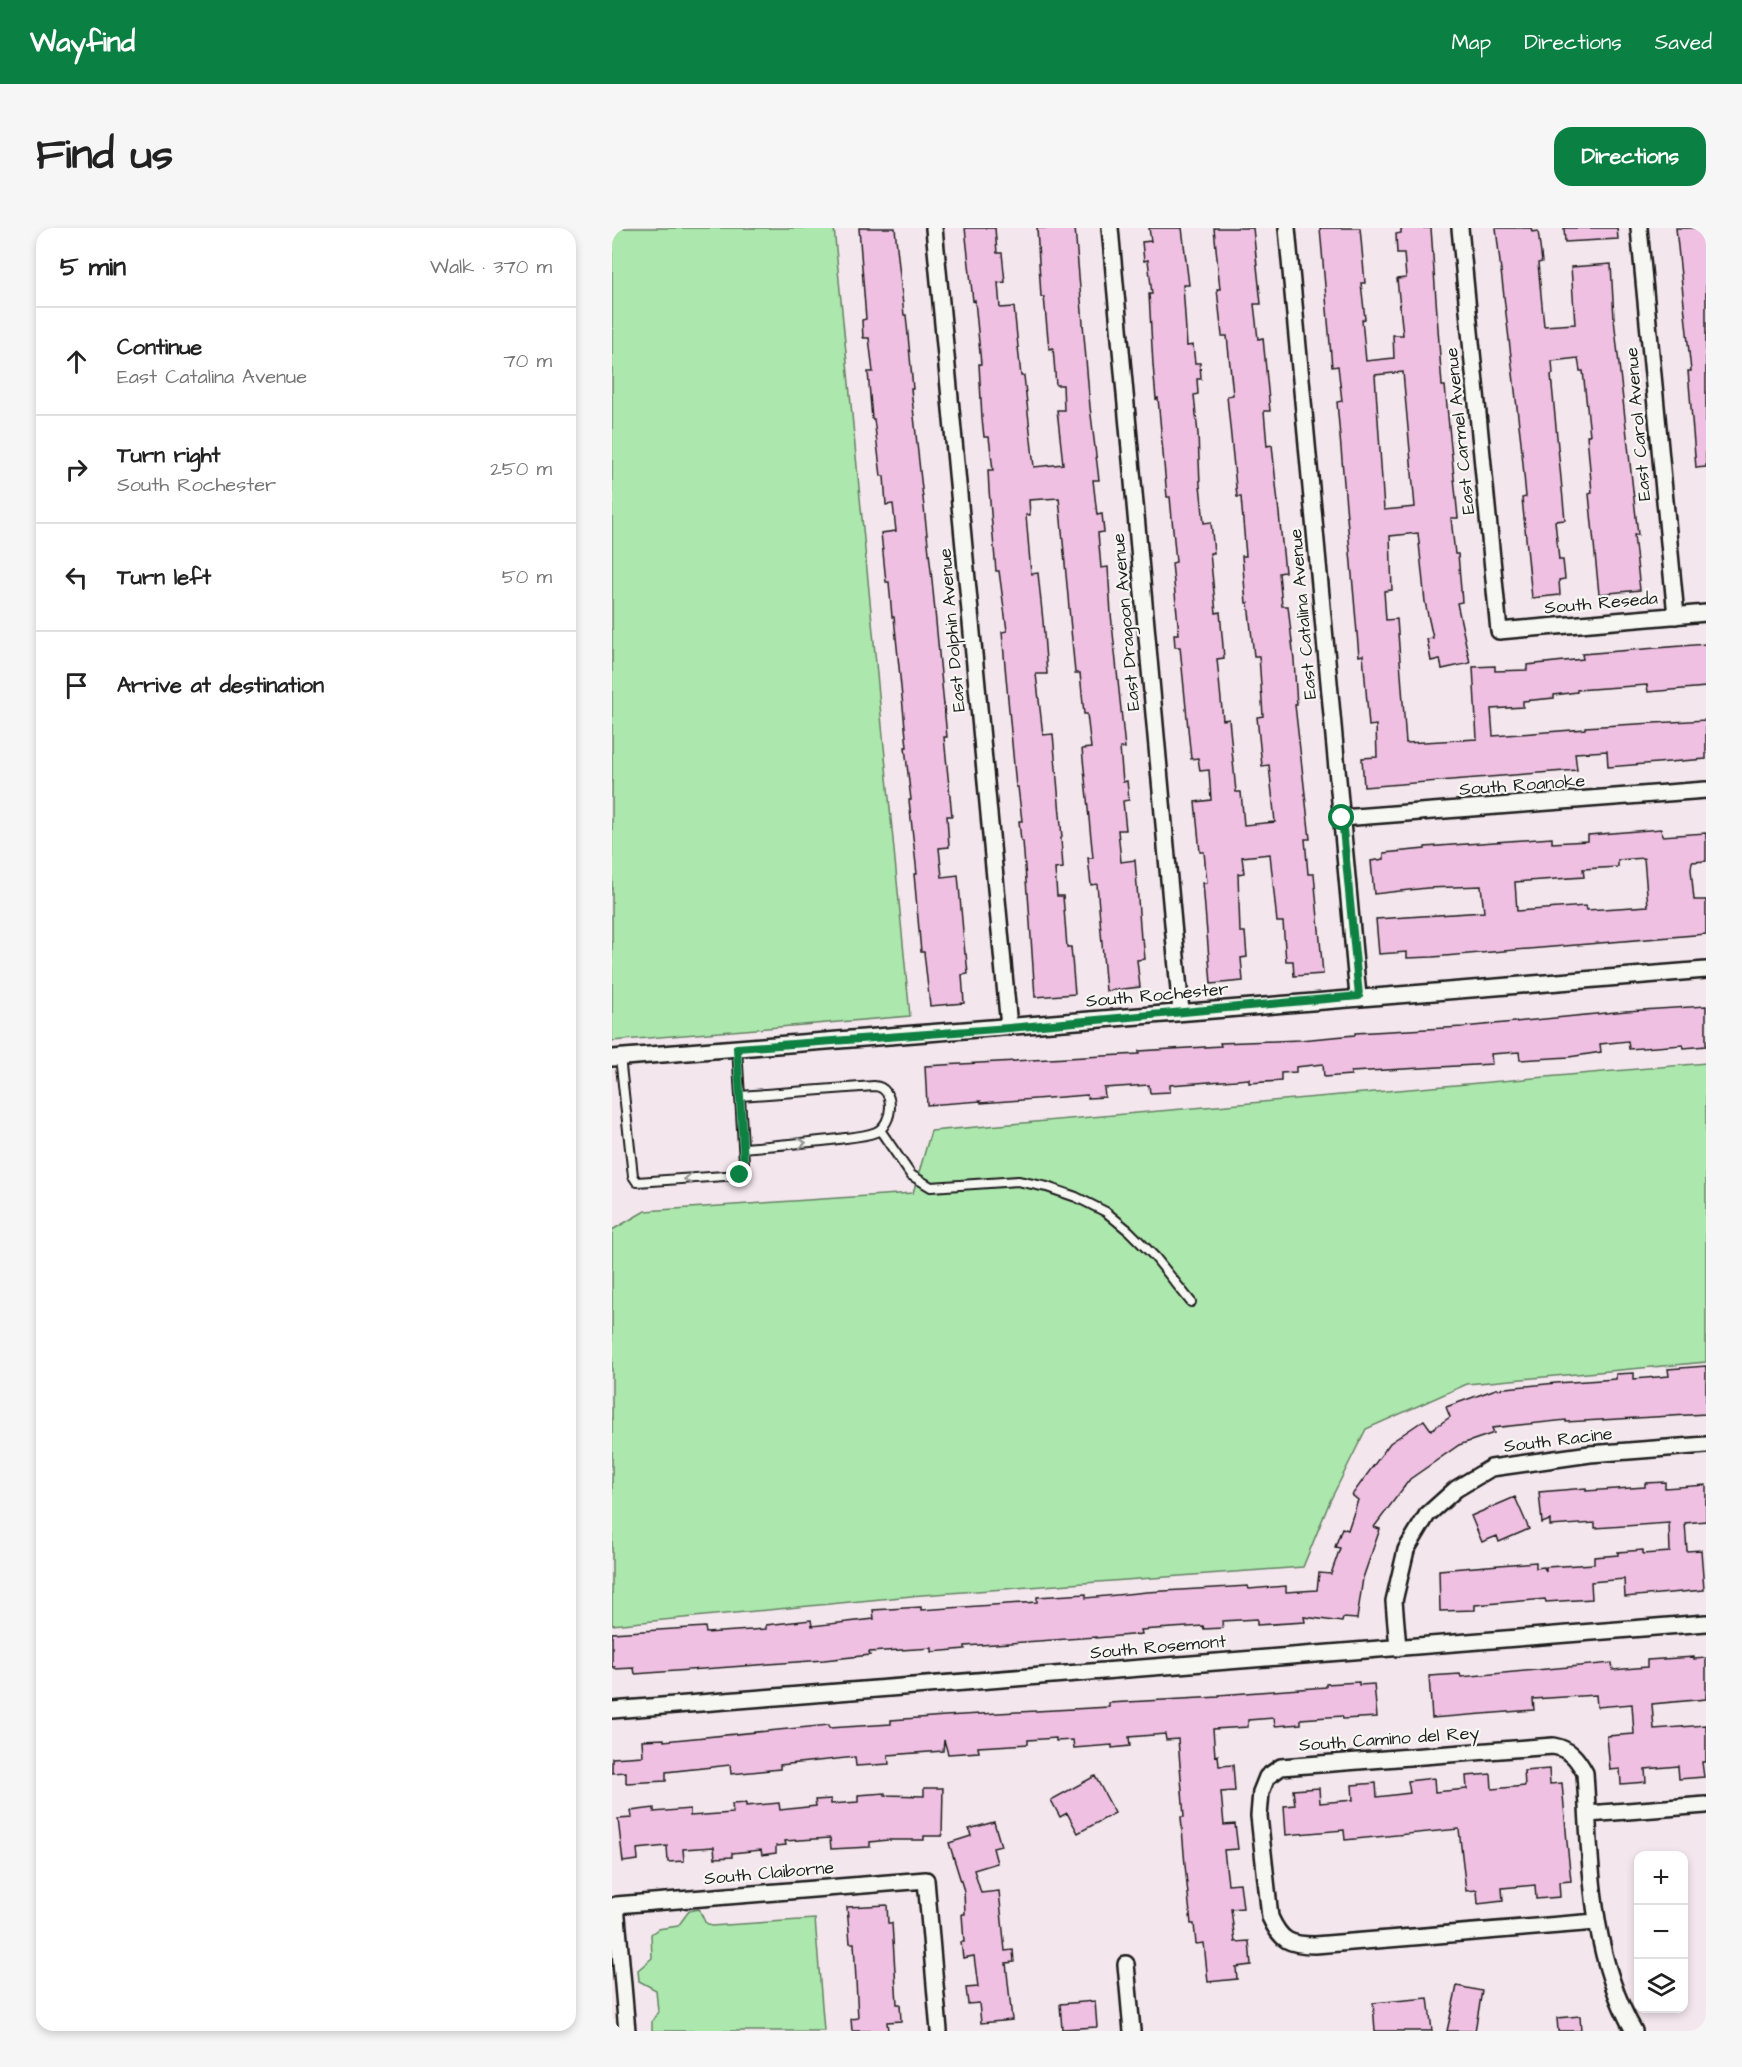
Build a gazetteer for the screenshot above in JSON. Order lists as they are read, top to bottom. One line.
{"streets":{"street":["East Carol Avenue","East Carmel Avenue","South Reseda","East Catalina Avenue","East Dragoon Avenue","East Dolphin Avenue","South Roanoke","South Rochester","South Racine","South Rosemont","South Camino del Rey","South Claiborne"]},"crossings":[["East Carol Avenue","South Reseda"],["East Carmel Avenue","South Reseda"],["East Catalina Avenue","South Roanoke"],["East Catalina Avenue","South Rochester"],["East Dragoon Avenue","South Rochester"],["East Dolphin Avenue","South Rochester"],["South Racine","South Rosemont"]],"page":{"header":"Wayfind","nav":["Map","Directions","Saved"],"title":"Find us","buttons":"Directions","heading":["5 min","Walk · 370 m"],"list":[["Continue","East Catalina Avenue","70 m"],["Turn right","South Rochester","250 m"],["Turn left","50 m"],"Arrive at destination"],"map_buttons":["+","−"]}}
